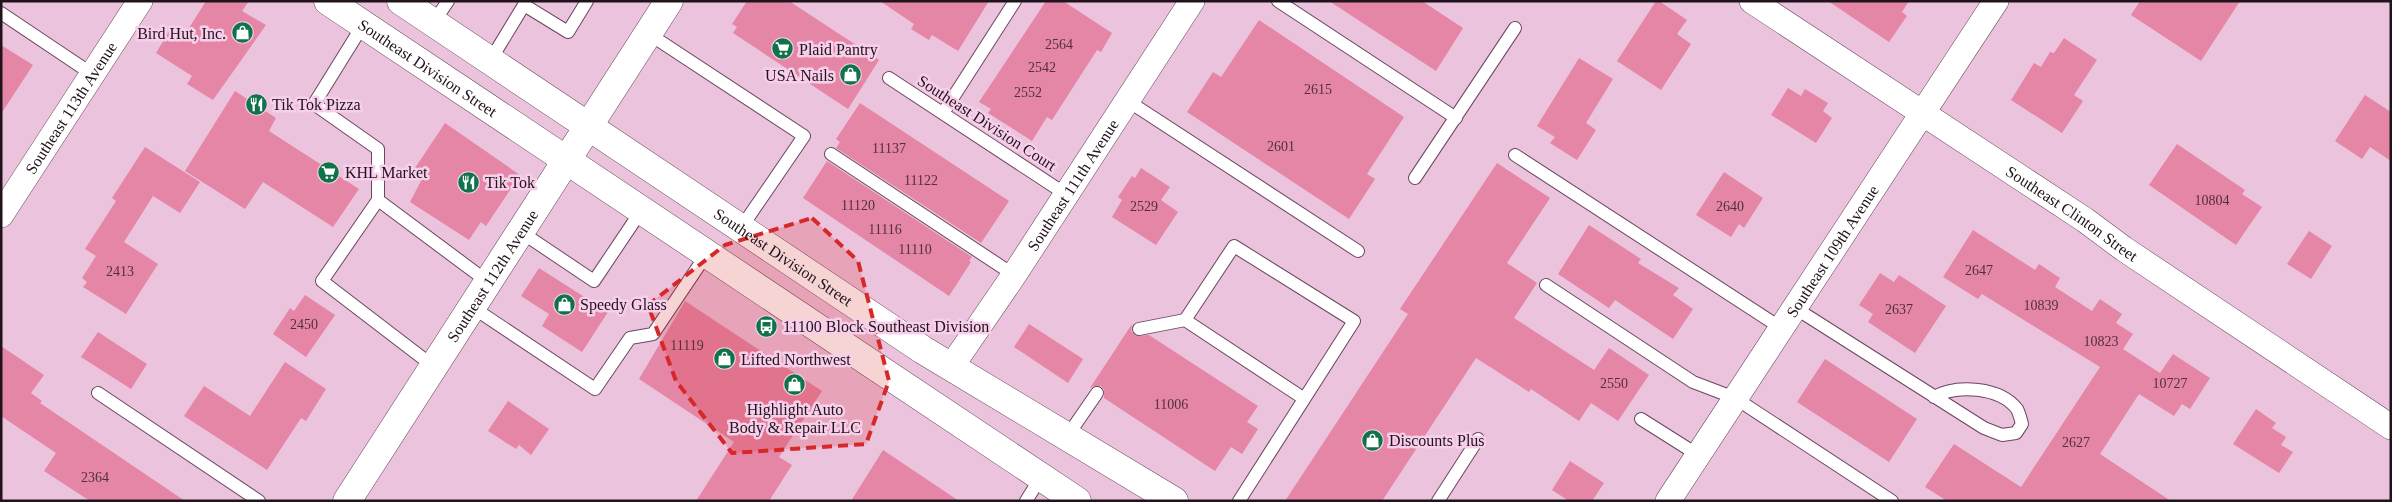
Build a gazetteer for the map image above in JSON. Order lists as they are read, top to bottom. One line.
{"streets":{"main road":["Southeast Division Street","Southeast 112th Avenue"],"street":["Southeast 113th Avenue","Southeast 111th Avenue","Southeast Clinton Street","Southeast 109th Avenue"],"lane":["Southeast Division Court"]},"crossings":[["Southeast Division Street","Southeast 111th Avenue"],["Southeast Division Street","Southeast 112th Avenue"],["Southeast Division Court","Southeast 111th Avenue"],["Southeast Clinton Street","Southeast 109th Avenue"]],"places":{"shop":["Bird Hut, Inc.","USA Nails","Speedy Glass","Lifted Northwest","Highlight Auto Body & Repair LLC","Discounts Plus"],"supermarket":["Plaid Pantry","KHL Market"],"restaurant":["Tik Tok Pizza","Tik Tok"],"bus stop":["11100 Block Southeast Division"]},"house_numbers":["2564","2542","2615","2552","2601","11137","11122","10804","11120","2529","2640","11116","11110","2647","2413","10839","2637","2450","10823","11119","2550","10727","11006","2627","2364"]}
